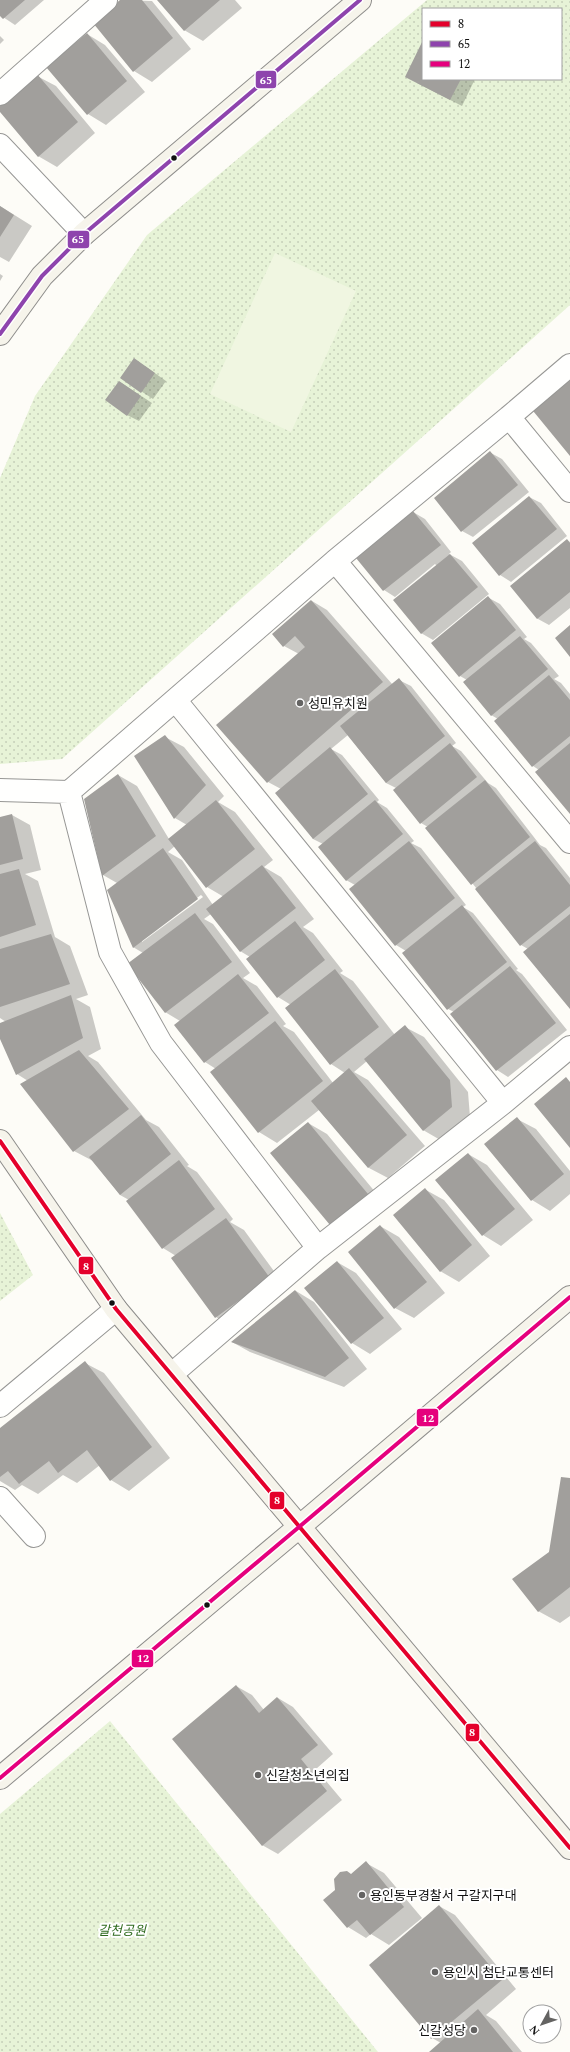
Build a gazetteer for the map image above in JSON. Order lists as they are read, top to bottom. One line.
{"parks":["갈천공원"],"places":["성민유치원","신갈청소년의집","용인동부경찰서 구갈지구대","용인시 첨단교통센터","신갈성당"],"lines":["transit line 65","transit line 8","transit line 12"],"legend":["8","65","12"],"north":"bottom left"}
